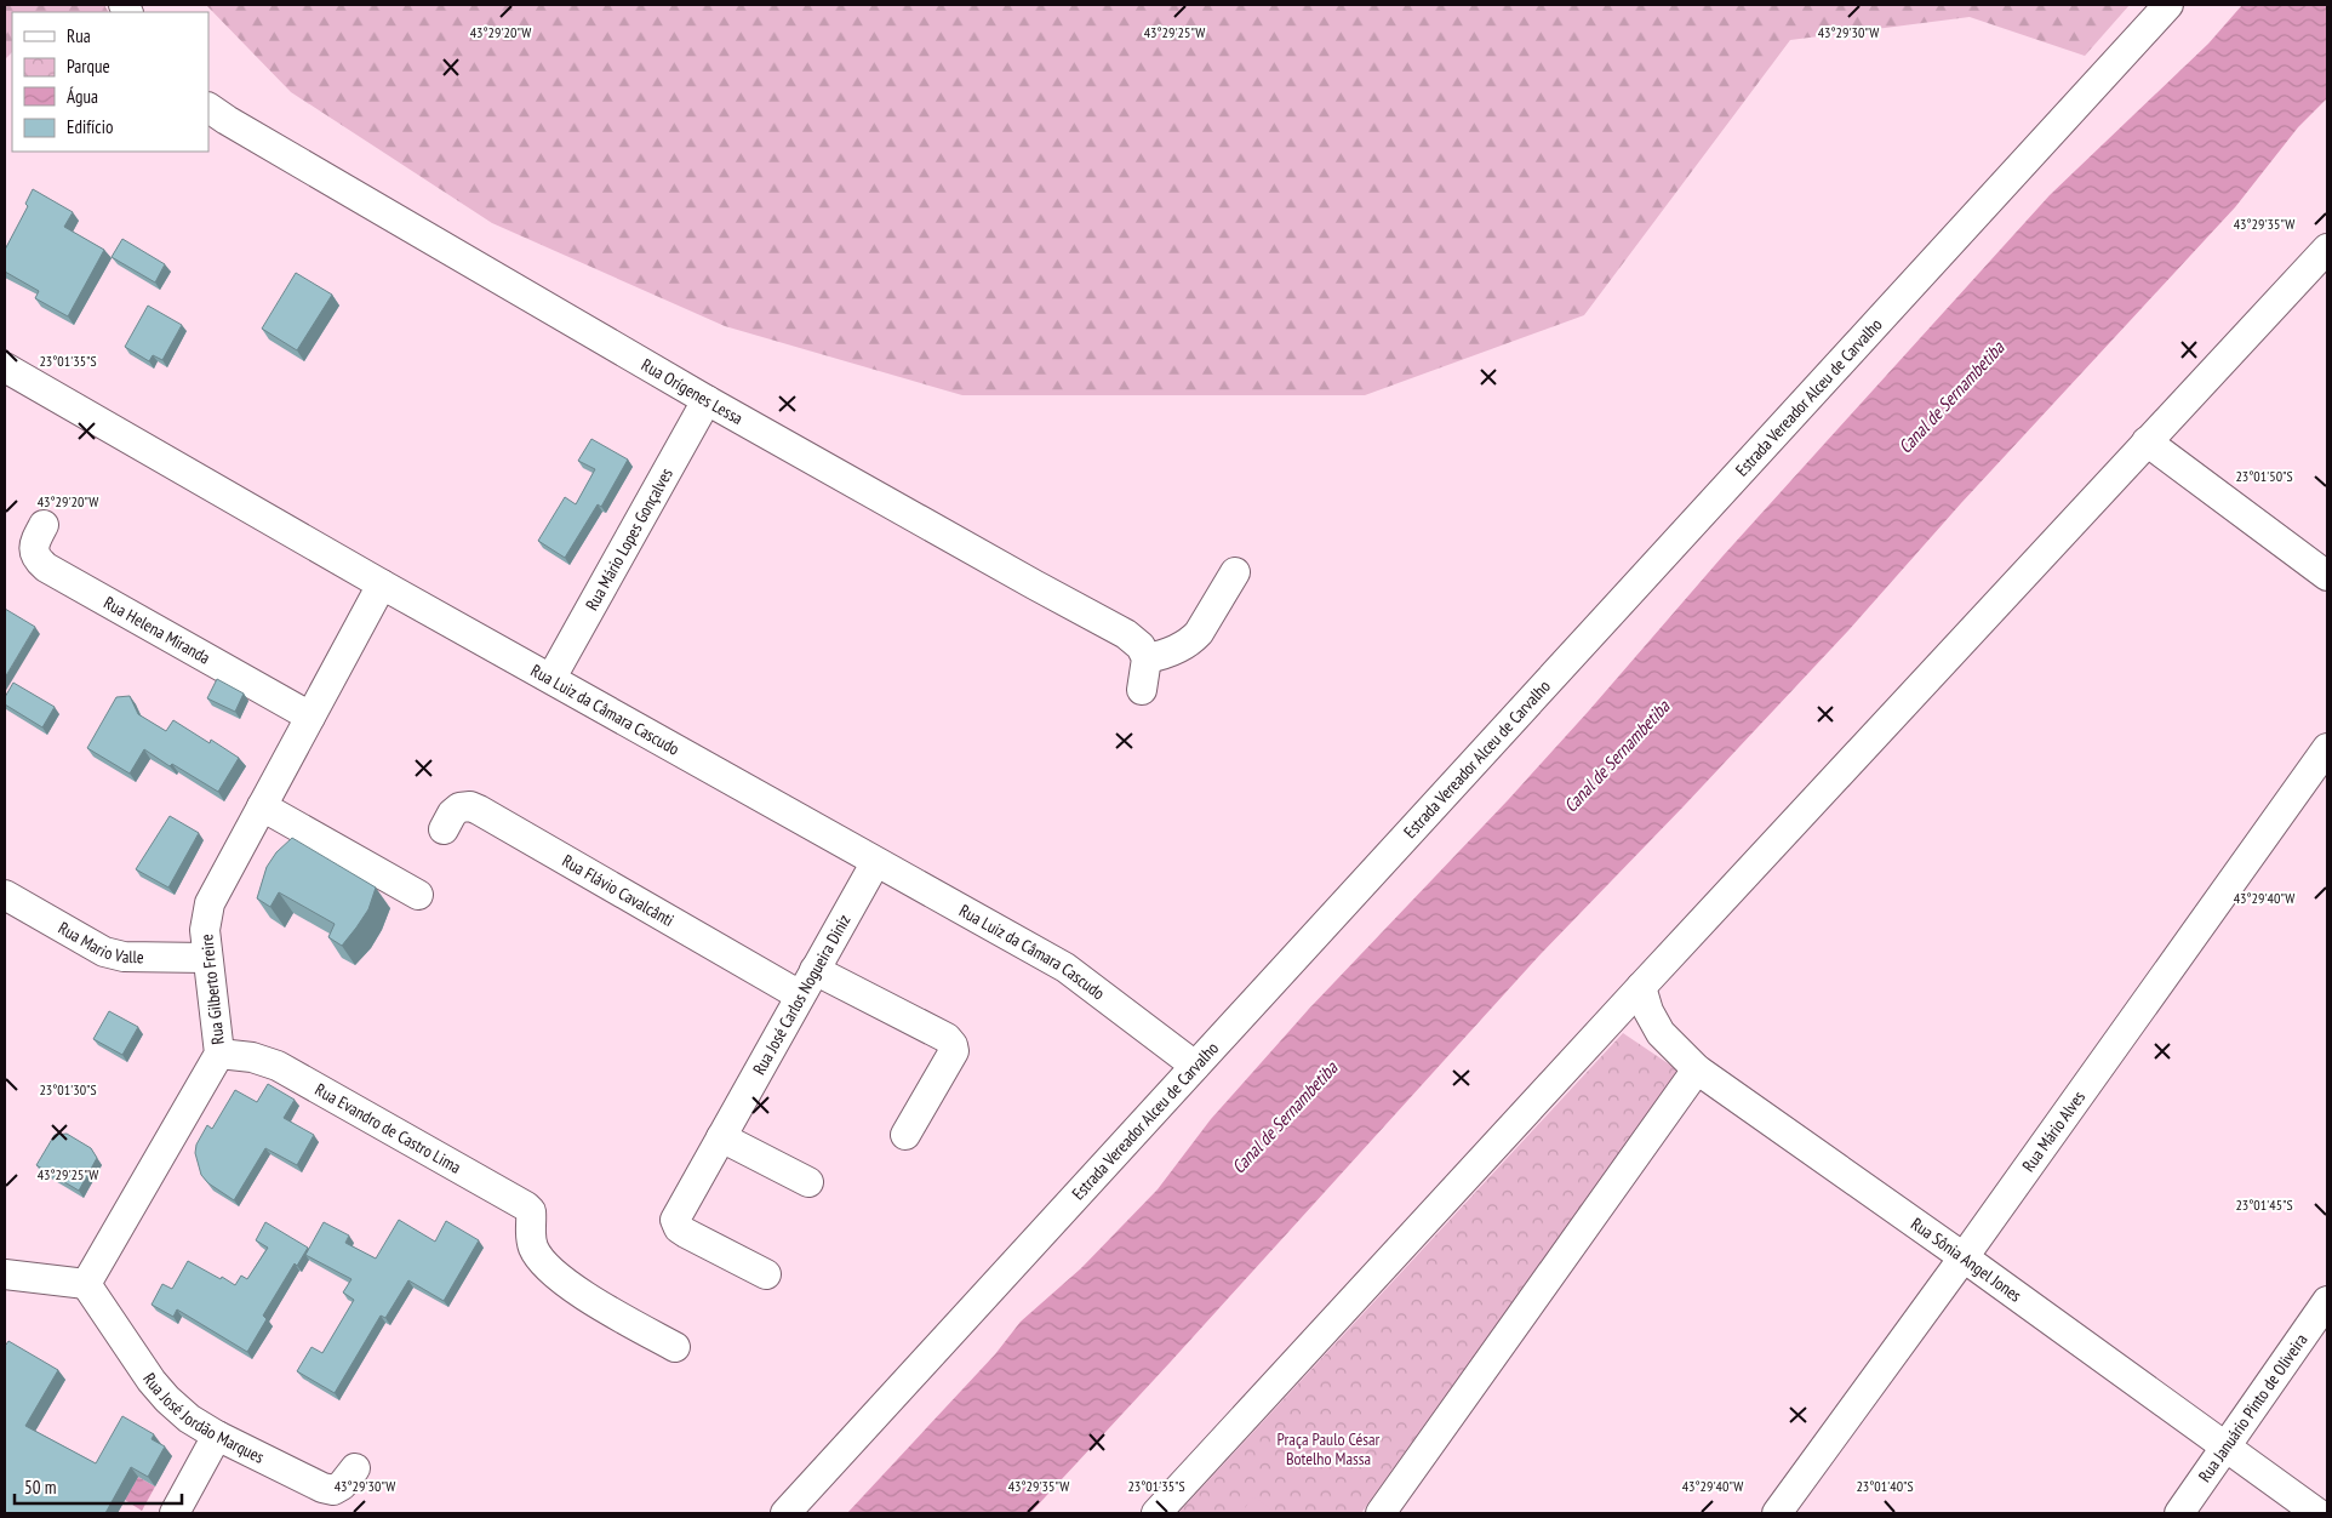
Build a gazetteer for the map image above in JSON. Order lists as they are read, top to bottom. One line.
{"streets":{"street":["Rua Orígenes Lessa","Estrada Vereador Alceu de Carvalho","Rua Mário Lopes Gonçalves","Rua Helena Miranda","Rua Luiz da Câmara Cascudo","Rua Flávio Cavalcânti","Rua Mario Valle","Rua Gilberto Freire","Rua José Carlos Nogueira Diniz","Rua Evandro de Castro Lima","Rua Mário Alves","Rua Sônia Angel Jones","Rua Januário Pinto de Oliveira","Rua José Jordão Marques"]},"crossings":[["Rua Orígenes Lessa","Rua Mário Lopes Gonçalves"],["Estrada Vereador Alceu de Carvalho","Rua Luiz da Câmara Cascudo"],["Rua Mário Lopes Gonçalves","Rua Luiz da Câmara Cascudo"],["Rua Helena Miranda","Rua Gilberto Freire"],["Rua Luiz da Câmara Cascudo","Rua Gilberto Freire"],["Rua Luiz da Câmara Cascudo","Rua José Carlos Nogueira Diniz"],["Rua Flávio Cavalcânti","Rua José Carlos Nogueira Diniz"],["Rua Mario Valle","Rua Gilberto Freire"],["Rua Gilberto Freire","Rua Evandro de Castro Lima"],["Rua Gilberto Freire","Rua José Jordão Marques"],["Rua Mário Alves","Rua Sônia Angel Jones"],["Rua Sônia Angel Jones","Rua Januário Pinto de Oliveira"]],"water":["Canal de Sernambetiba"],"parks":["Praça Paulo César Botelho Massa"],"legend":["Rua","Parque","Água","Edifício"],"scale_bar":"50 m","coordinates":["43°29'20\"W","43°29'25\"W","43°29'30\"W","43°29'35\"W","23°01'35\"S","23°01'50\"S","43°29'40\"W","23°01'30\"S","23°01'45\"S","23°01'40\"S"]}
